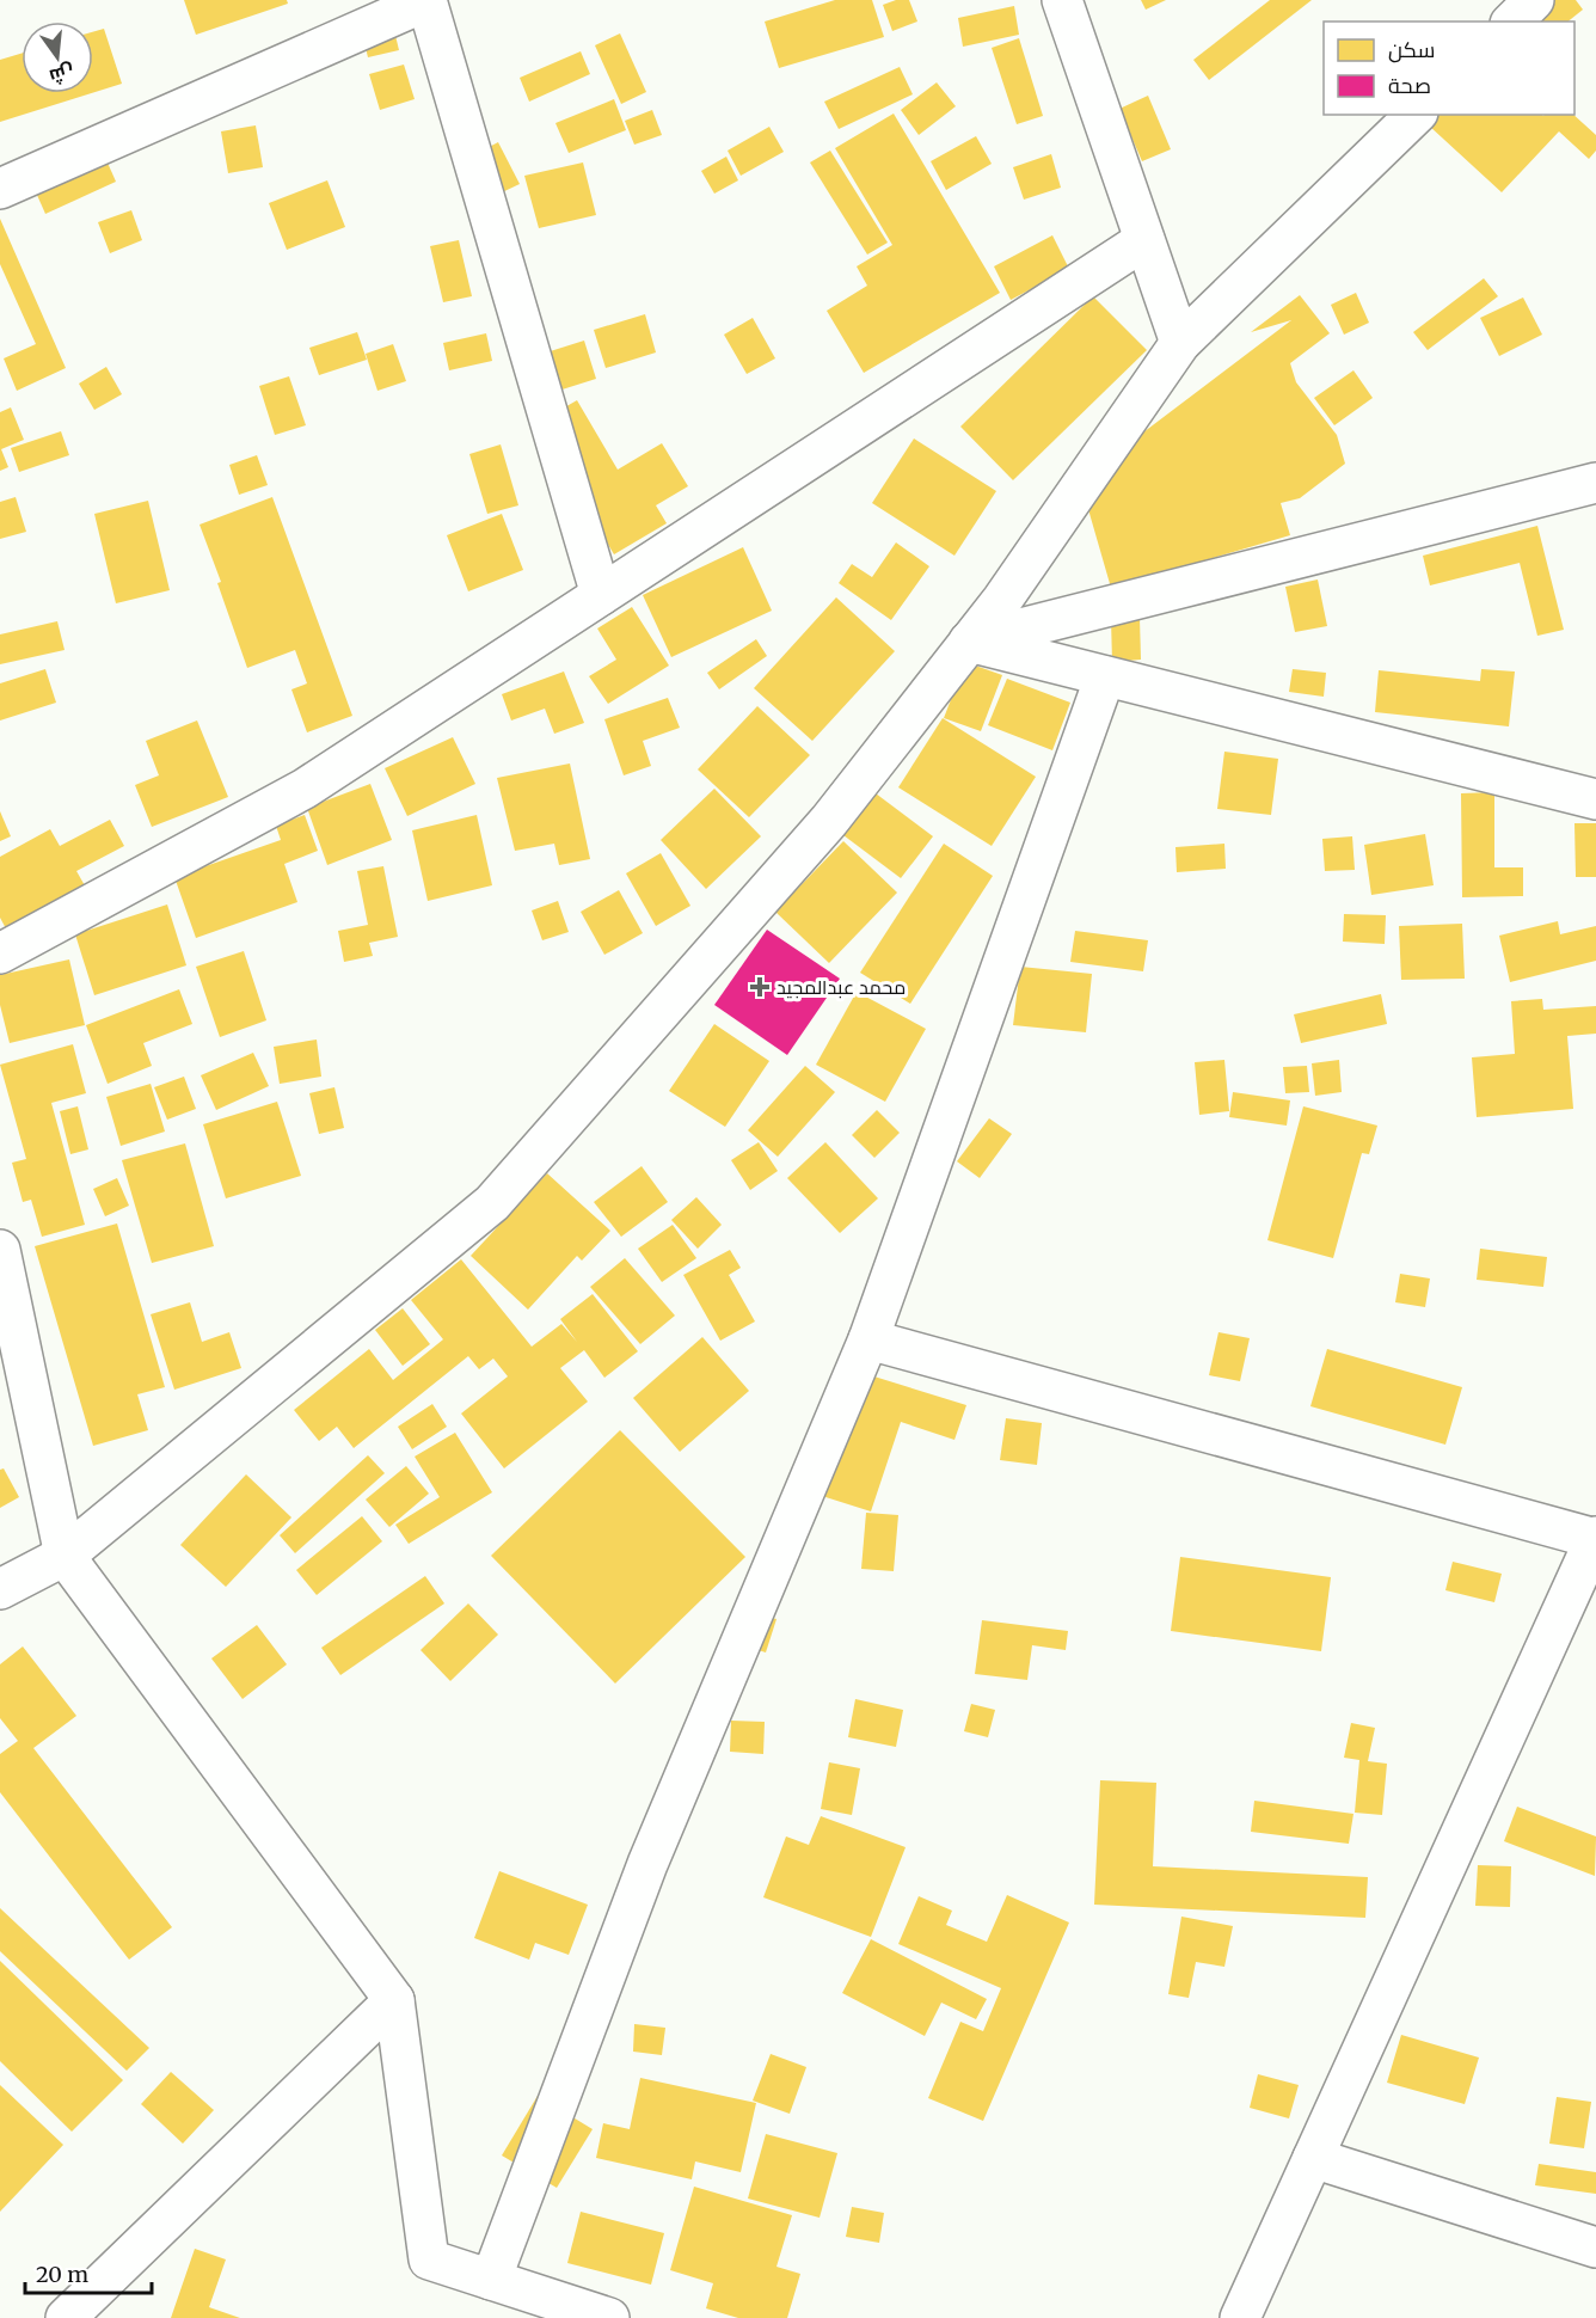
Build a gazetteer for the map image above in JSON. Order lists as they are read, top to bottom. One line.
{"places":{"health":["محمد عبدالمجيد"]},"legend":["سكن","صحة"],"scale_bar":"20 m","north":"bottom"}
